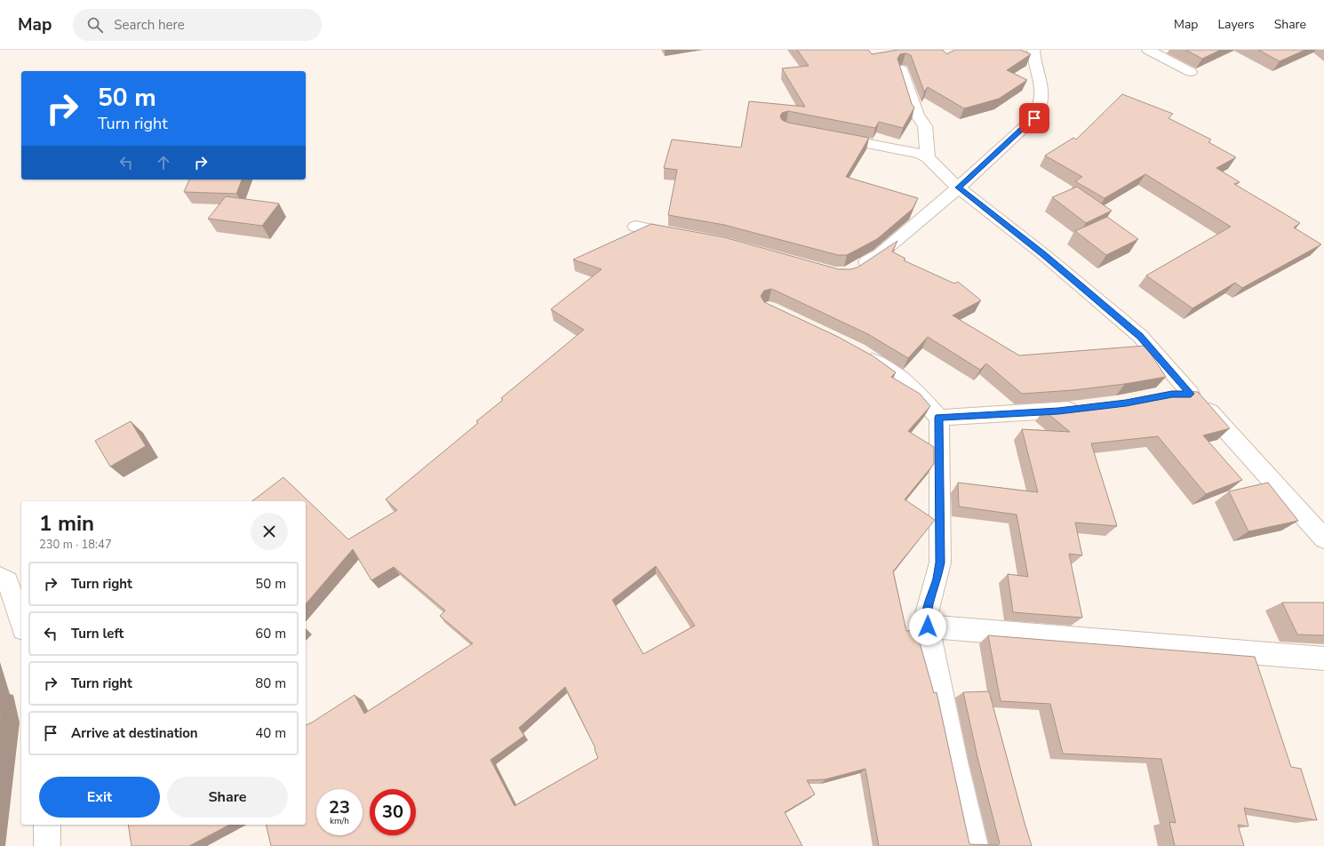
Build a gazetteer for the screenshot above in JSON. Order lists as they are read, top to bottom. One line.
{"page":{"header":"Map","search":"Search here","nav":["Map","Layers","Share"],"turn":["50 m","Turn right"],"heading":["1 min","230 m · 18:47"],"list":[{"name":"Turn right","value":"50 m"},{"name":"Turn left","value":"60 m"},{"name":"Turn right","value":"80 m"},{"name":"Arrive at destination","value":"40 m"}],"buttons":["Exit","Share"],"speed":"23 km/h","limit":"30"}}
